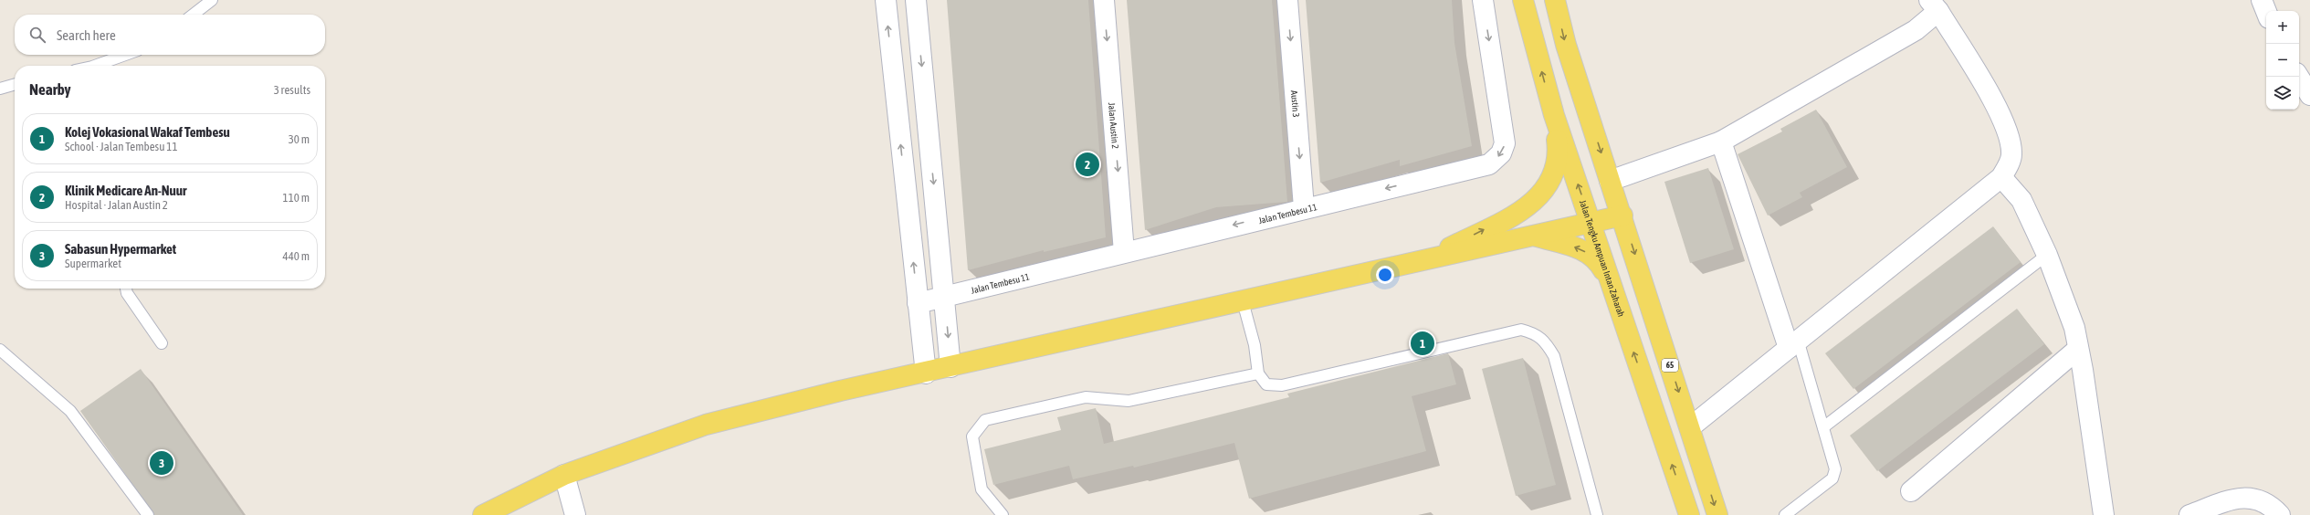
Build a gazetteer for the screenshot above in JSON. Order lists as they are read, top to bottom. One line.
{"streets":{"main road":["Jalan Tengku Ampuan Intan Zaharah","65"],"street":["Austin 3","Jalan Austin 2","Jalan Tembesu 11"]},"crossings":[["Austin 3","Jalan Tembesu 11"],["Jalan Austin 2","Jalan Tembesu 11"]],"one_way":["Austin 3","Jalan Austin 2","Jalan Tembesu 11"],"page":{"map_buttons":["+","−"],"search":"Search here","heading":["Nearby","3 results"],"list":[{"mark":"1","name":"Kolej Vokasional Wakaf Tembesu","note":"School · Jalan Tembesu 11","value":"30 m"},{"mark":"2","name":"Klinik Medicare An-Nuur","note":"Hospital · Jalan Austin 2","value":"110 m"},{"mark":"3","name":"Sabasun Hypermarket","note":"Supermarket","value":"440 m"}],"pins":["2","1","3"]}}
